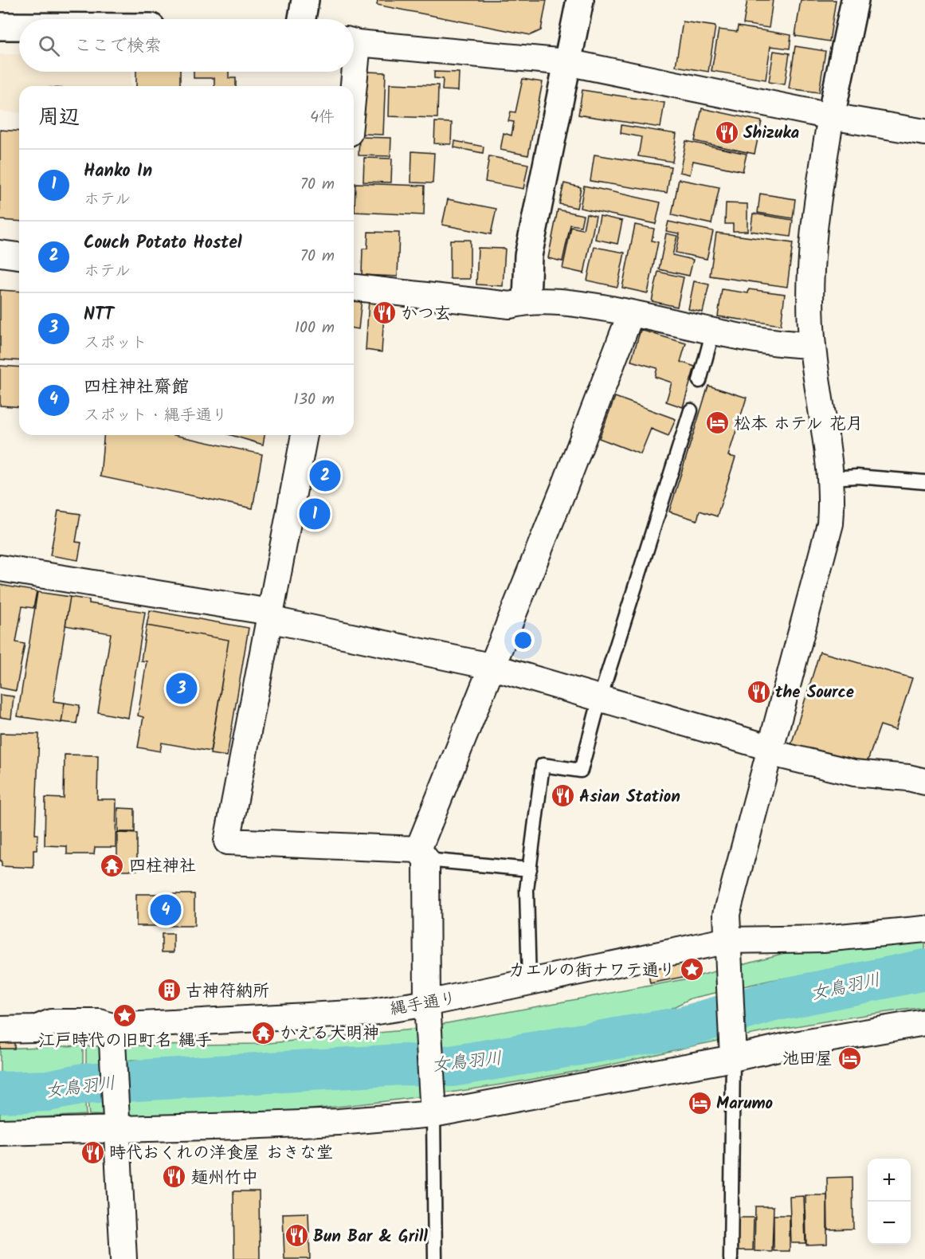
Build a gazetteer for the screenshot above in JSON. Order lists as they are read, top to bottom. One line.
{"streets":{"street":["縄手通り"]},"water":["女鳥羽川"],"places":{"restaurant":["Shizuka","かつ玄","the Source","Asian Station","時代おくれの洋食屋 おきな堂","麺州竹中","Bun Bar & Grill"],"hotel":["松本 ホテル 花月","池田屋","Marumo"],"temple":["四柱神社","かえる大明神"],"place":["カエルの街ナワテ通り","江戸時代の旧町名 縄手"],"building":["古神符納所"]},"page":{"search":"ここで検索","heading":["周辺","4件"],"list":[{"mark":"1","name":"Hanko In","note":"ホテル","value":"70 m"},{"mark":"2","name":"Couch Potato Hostel","note":"ホテル","value":"70 m"},{"mark":"3","name":"NTT","note":"スポット","value":"100 m"},{"mark":"4","name":"四柱神社齋館","note":"スポット · 縄手通り","value":"130 m"}],"pins":["2","1","3","4"],"map_buttons":["+","−"]}}
